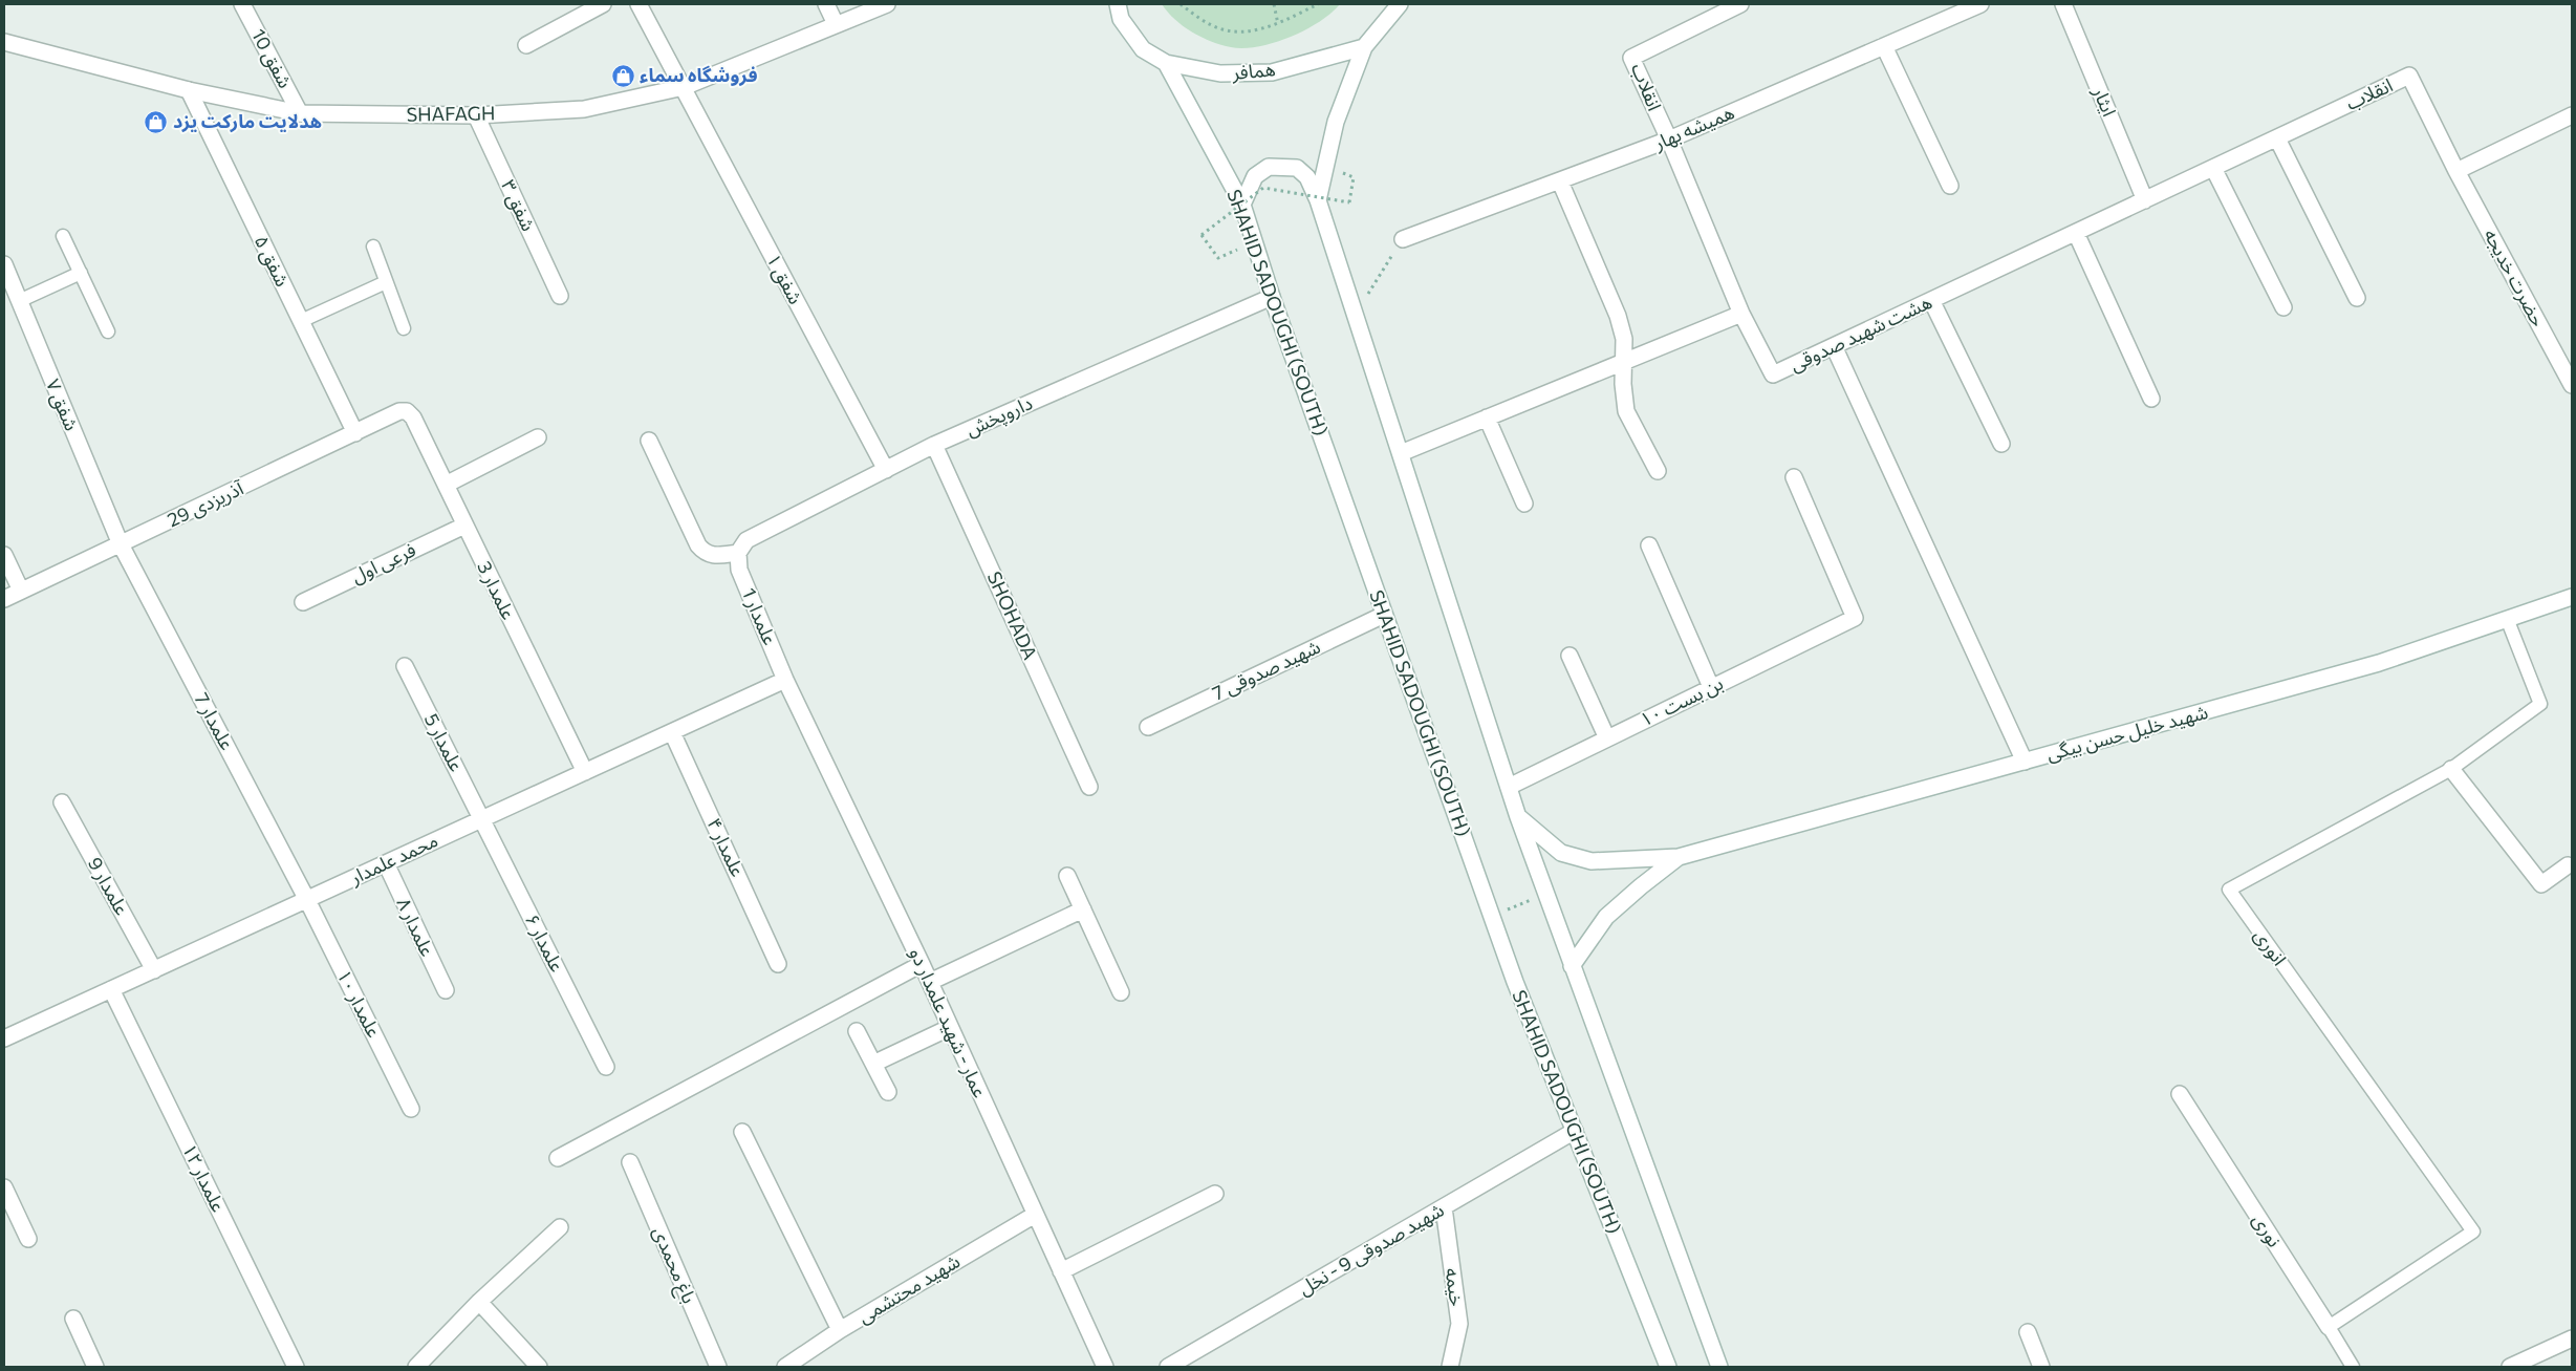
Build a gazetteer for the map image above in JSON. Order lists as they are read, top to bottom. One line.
{"streets":{"street":["شفق 10","همافر","انقلاب","ایثار","SHAFAGH","همیشه بهار","شفق ۳","شفق ۵","حضرت خدیجه","شفق ۱","SHAHID SADOUGHI (SOUTH)","هشت شهید صدوقی","شفق ۷","داروپخش","آذریزدی 29","فرعی اول","علمدار 3","SHOHADA","علمدار 1","شهید صدوقی 7","بن بست ۱۰","علمدار 7","شهید خلیل حسن بیگی","علمدار 5","علمدار ۴","محمد علمدار","علمدار 9","علمدار ۸","علمدار ۶","علمدار ۱۰","عمار - شهید علمدار دو","علمدار ۱۲","نوری","شهید صدوقی 9 - نخل","باغ محمدی","خیمه","شهید محتشمی"],"lane":["انوری"]},"crossings":[["شفق 10","SHAFAGH"],["همافر","SHAHID SADOUGHI (SOUTH)"],["انقلاب","ایثار"],["انقلاب","همیشه بهار"],["انقلاب","حضرت خدیجه"],["انقلاب","هشت شهید صدوقی"],["ایثار","هشت شهید صدوقی"],["SHAFAGH","شفق ۳"],["SHAFAGH","شفق ۵"],["SHAFAGH","شفق ۱"],["شفق ۵","آذریزدی 29"],["شفق ۱","داروپخش"],["SHAHID SADOUGHI (SOUTH)","داروپخش"],["SHAHID SADOUGHI (SOUTH)","شهید صدوقی 7"],["SHAHID SADOUGHI (SOUTH)","شهید صدوقی 9 - نخل"],["شفق ۷","آذریزدی 29"],["شفق ۷","علمدار 7"],["داروپخش","SHOHADA"],["داروپخش","علمدار 1"],["آذریزدی 29","علمدار 3"],["آذریزدی 29","علمدار 7"],["فرعی اول","علمدار 3"],["علمدار 3","محمد علمدار"],["علمدار 1","محمد علمدار"],["علمدار 1","عمار - شهید علمدار دو"],["علمدار 7","محمد علمدار"],["علمدار 7","علمدار ۱۰"],["شهید خلیل حسن بیگی","انوری"],["علمدار 5","محمد علمدار"],["علمدار 5","علمدار ۶"],["علمدار ۴","محمد علمدار"],["محمد علمدار","علمدار 9"],["محمد علمدار","علمدار ۸"],["محمد علمدار","علمدار ۶"],["محمد علمدار","علمدار ۱۰"],["محمد علمدار","عمار - شهید علمدار دو"],["محمد علمدار","علمدار ۱۲"],["انوری","نوری"],["عمار - شهید علمدار دو","شهید محتشمی"],["شهید صدوقی 9 - نخل","خیمه"]],"places":{"shop":["فروشگاه سماء","هدلایت مارکت یزد"]}}
